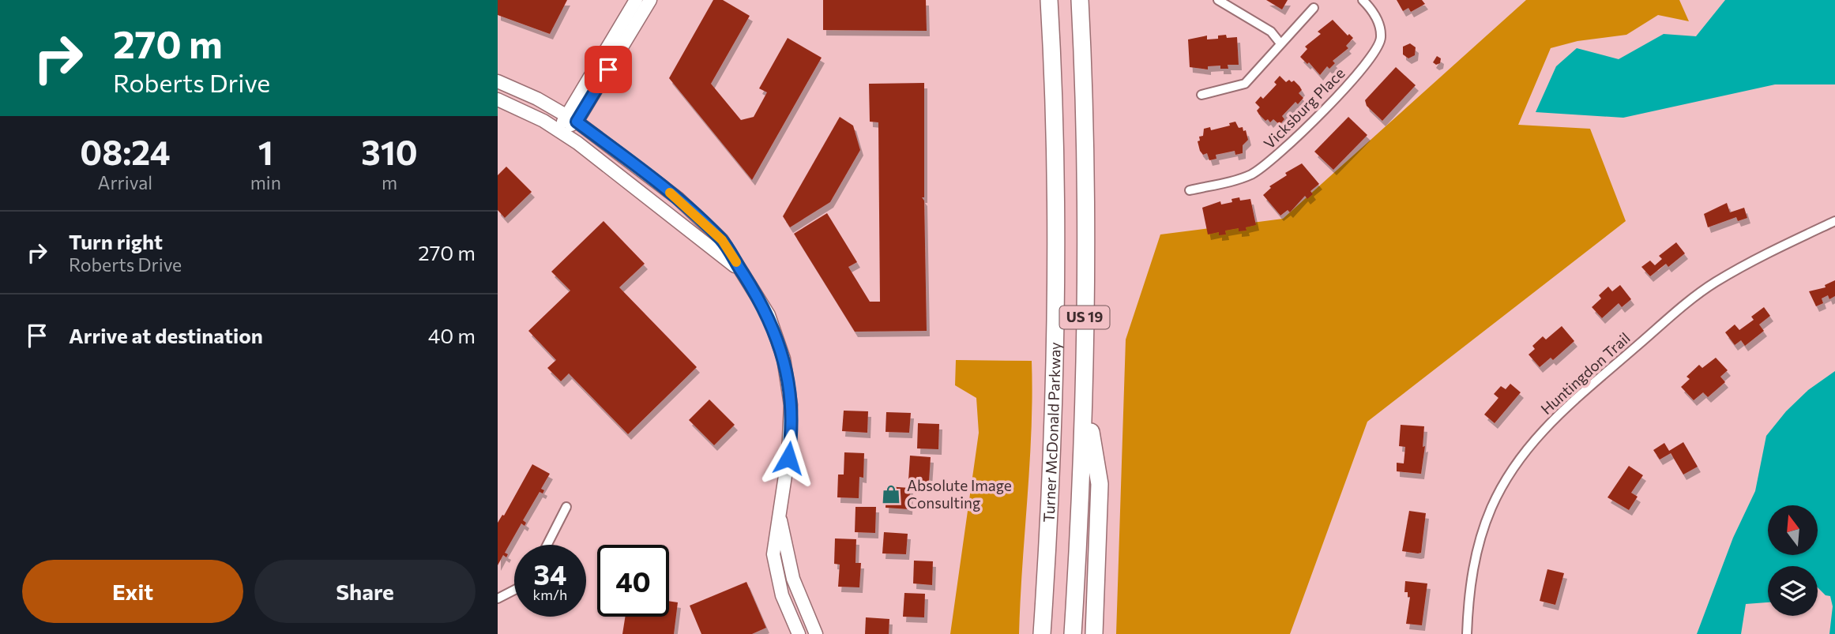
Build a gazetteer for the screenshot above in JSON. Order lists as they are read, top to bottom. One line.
{"streets":{"highway":["US 19","Turner McDonald Parkway"],"street":["Vicksburg Place","Huntingdon Trail"]},"places":{"shop":["Absolute Image Consulting"]},"north":"top","page":{"turn":["270 m","Roberts Drive"],"eta":["08:24","Arrival","1","min","310","m"],"list":[{"name":"Turn right","note":"Roberts Drive","value":"270 m"},{"name":"Arrive at destination","value":"40 m"}],"speed":"34 km/h","limit":"40","buttons":["Exit","Share"]}}
